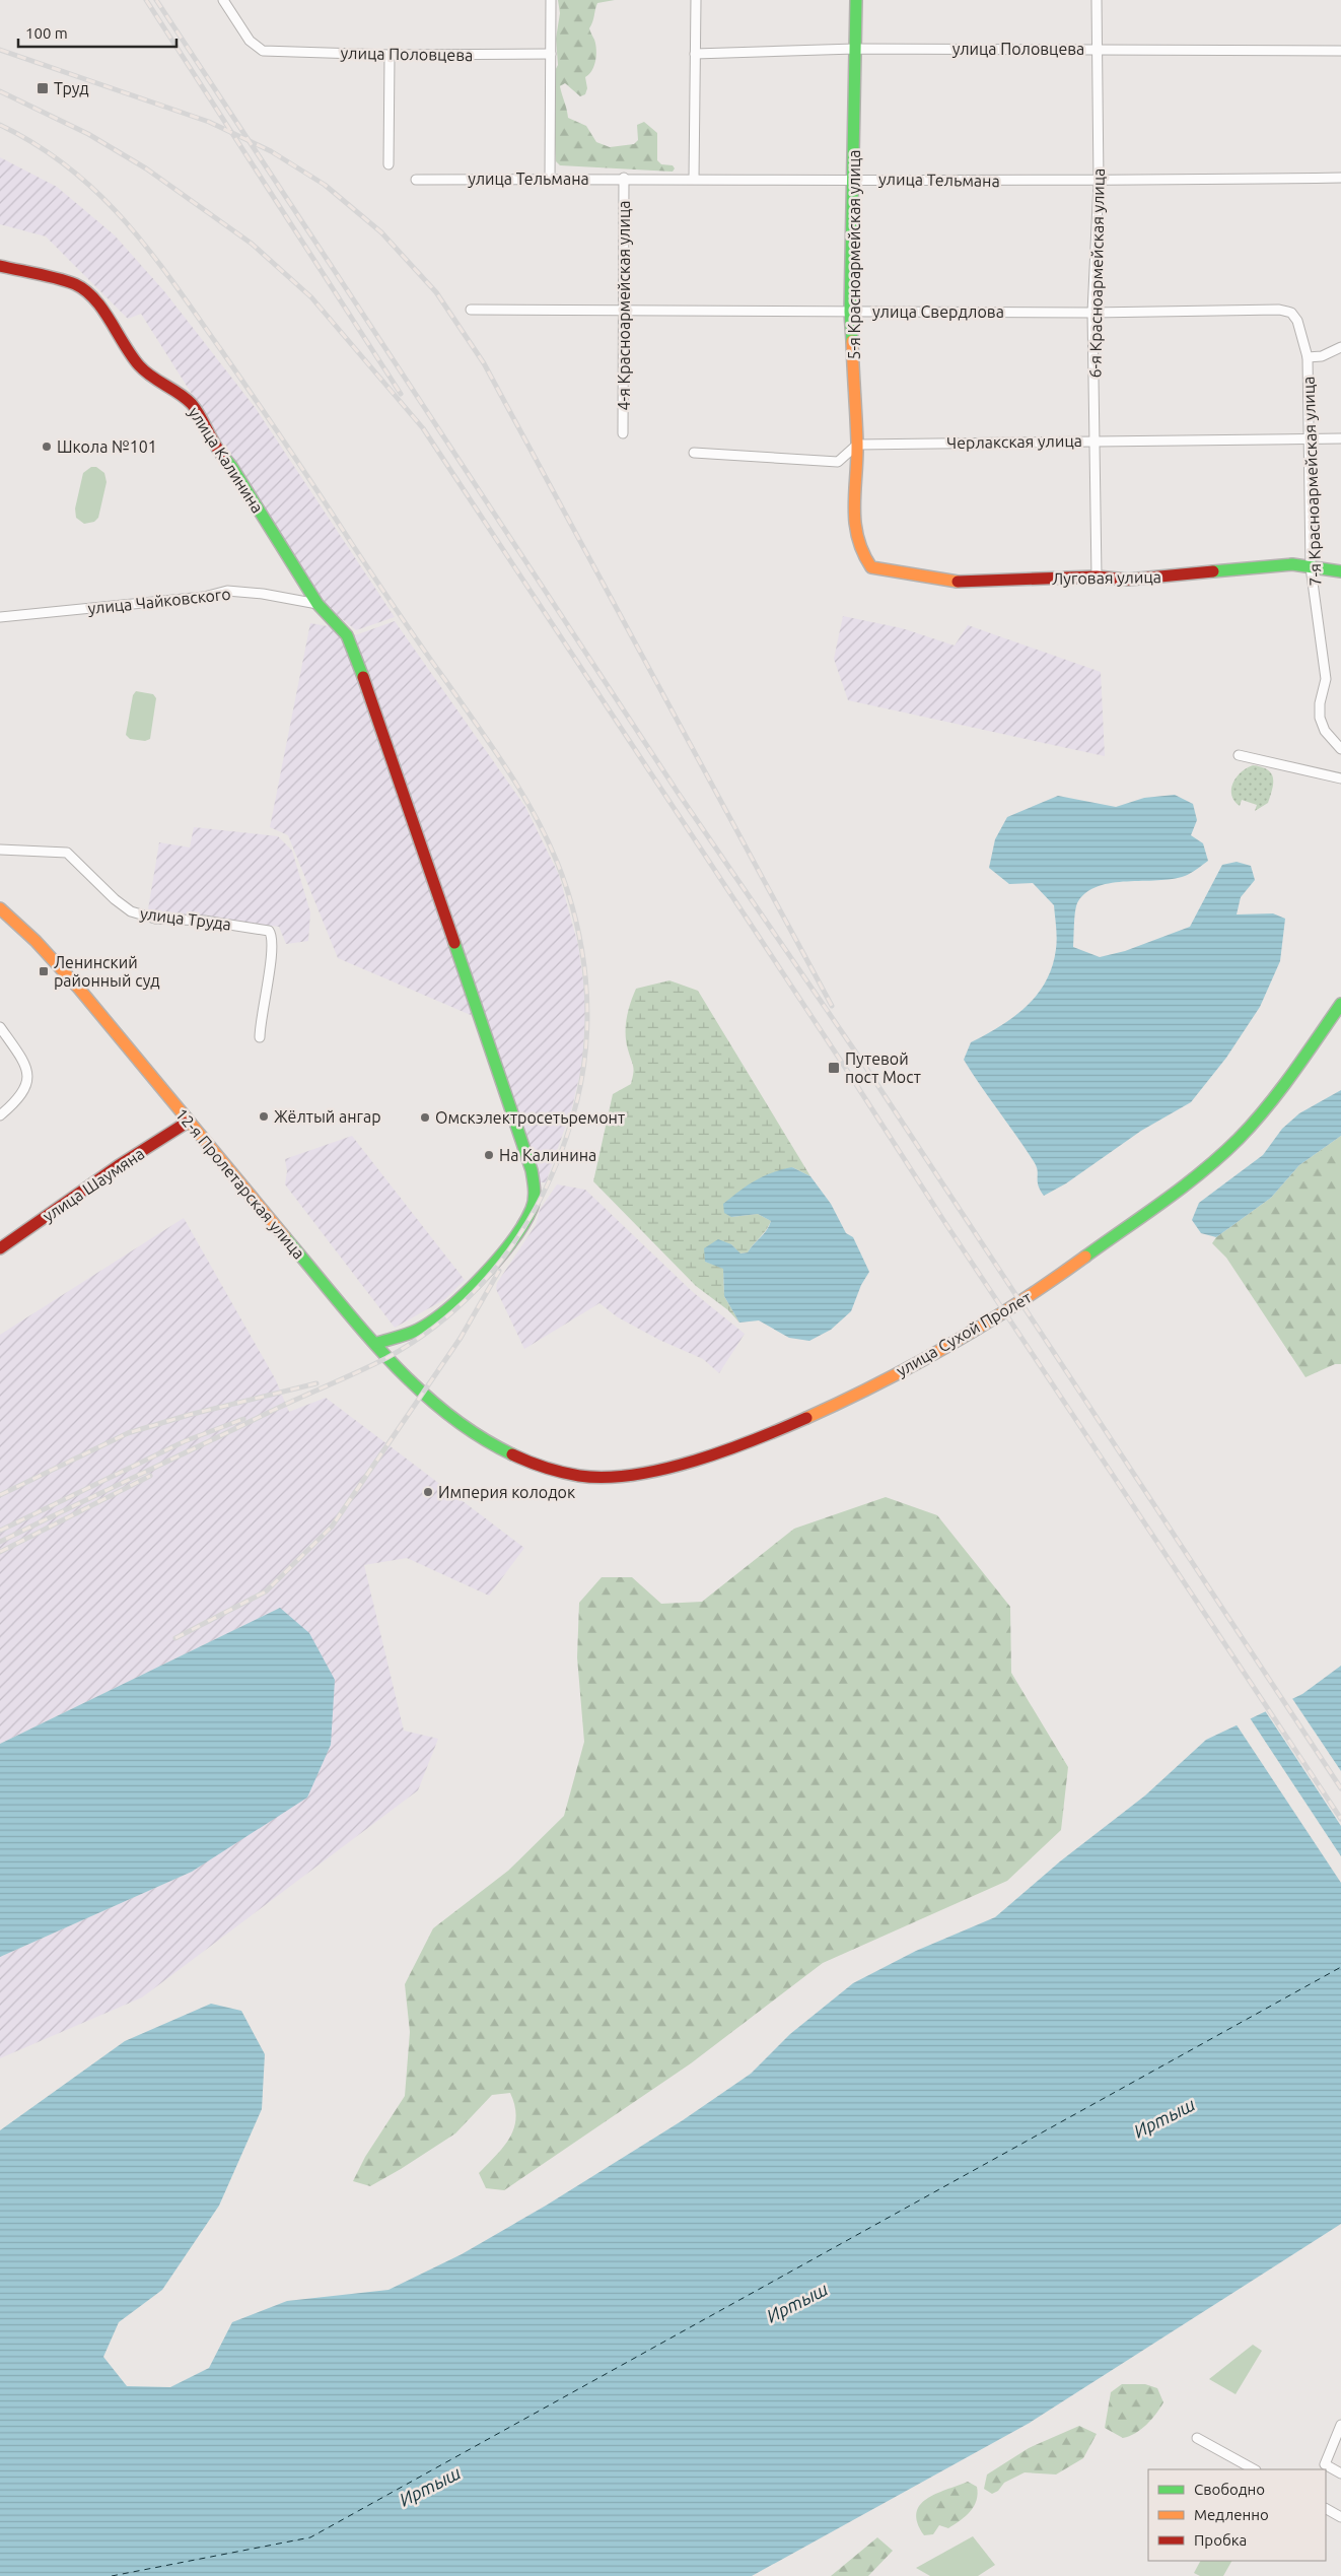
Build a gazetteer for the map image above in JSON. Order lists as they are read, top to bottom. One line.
{"streets":{"street":["улица Половцева","улица Тельмана","5-я Красноармейская улица","6-я Красноармейская улица","4-я Красноармейская улица","улица Свердлова","Черлакская улица","улица Калинина","7-я Красноармейская улица","Луговая улица","улица Чайковского","улица Труда","12-я Пролетарская улица","улица Шаумяна","улица Сухой Пролет"]},"crossings":[["улица Половцева","5-я Красноармейская улица"],["улица Половцева","6-я Красноармейская улица"],["улица Тельмана","5-я Красноармейская улица"],["улица Тельмана","6-я Красноармейская улица"],["улица Тельмана","4-я Красноармейская улица"],["5-я Красноармейская улица","улица Свердлова"],["5-я Красноармейская улица","Черлакская улица"],["5-я Красноармейская улица","Луговая улица"],["6-я Красноармейская улица","улица Свердлова"],["6-я Красноармейская улица","Черлакская улица"],["6-я Красноармейская улица","Луговая улица"],["4-я Красноармейская улица","улица Свердлова"],["улица Свердлова","7-я Красноармейская улица"],["Черлакская улица","7-я Красноармейская улица"],["улица Калинина","улица Чайковского"],["улица Калинина","12-я Пролетарская улица"],["7-я Красноармейская улица","Луговая улица"],["12-я Пролетарская улица","улица Шаумяна"],["12-я Пролетарская улица","улица Сухой Пролет"]],"water":["Иртыш"],"places":{"transit":["Труд","Ленинский районный суд","Путевой пост Мост"],"other":["Школа №101","Жёлтый ангар","Омскэлектросетьремонт","На Калинина","Империя колодок"]},"legend":["Свободно","Медленно","Пробка"],"scale_bar":"100 m"}
